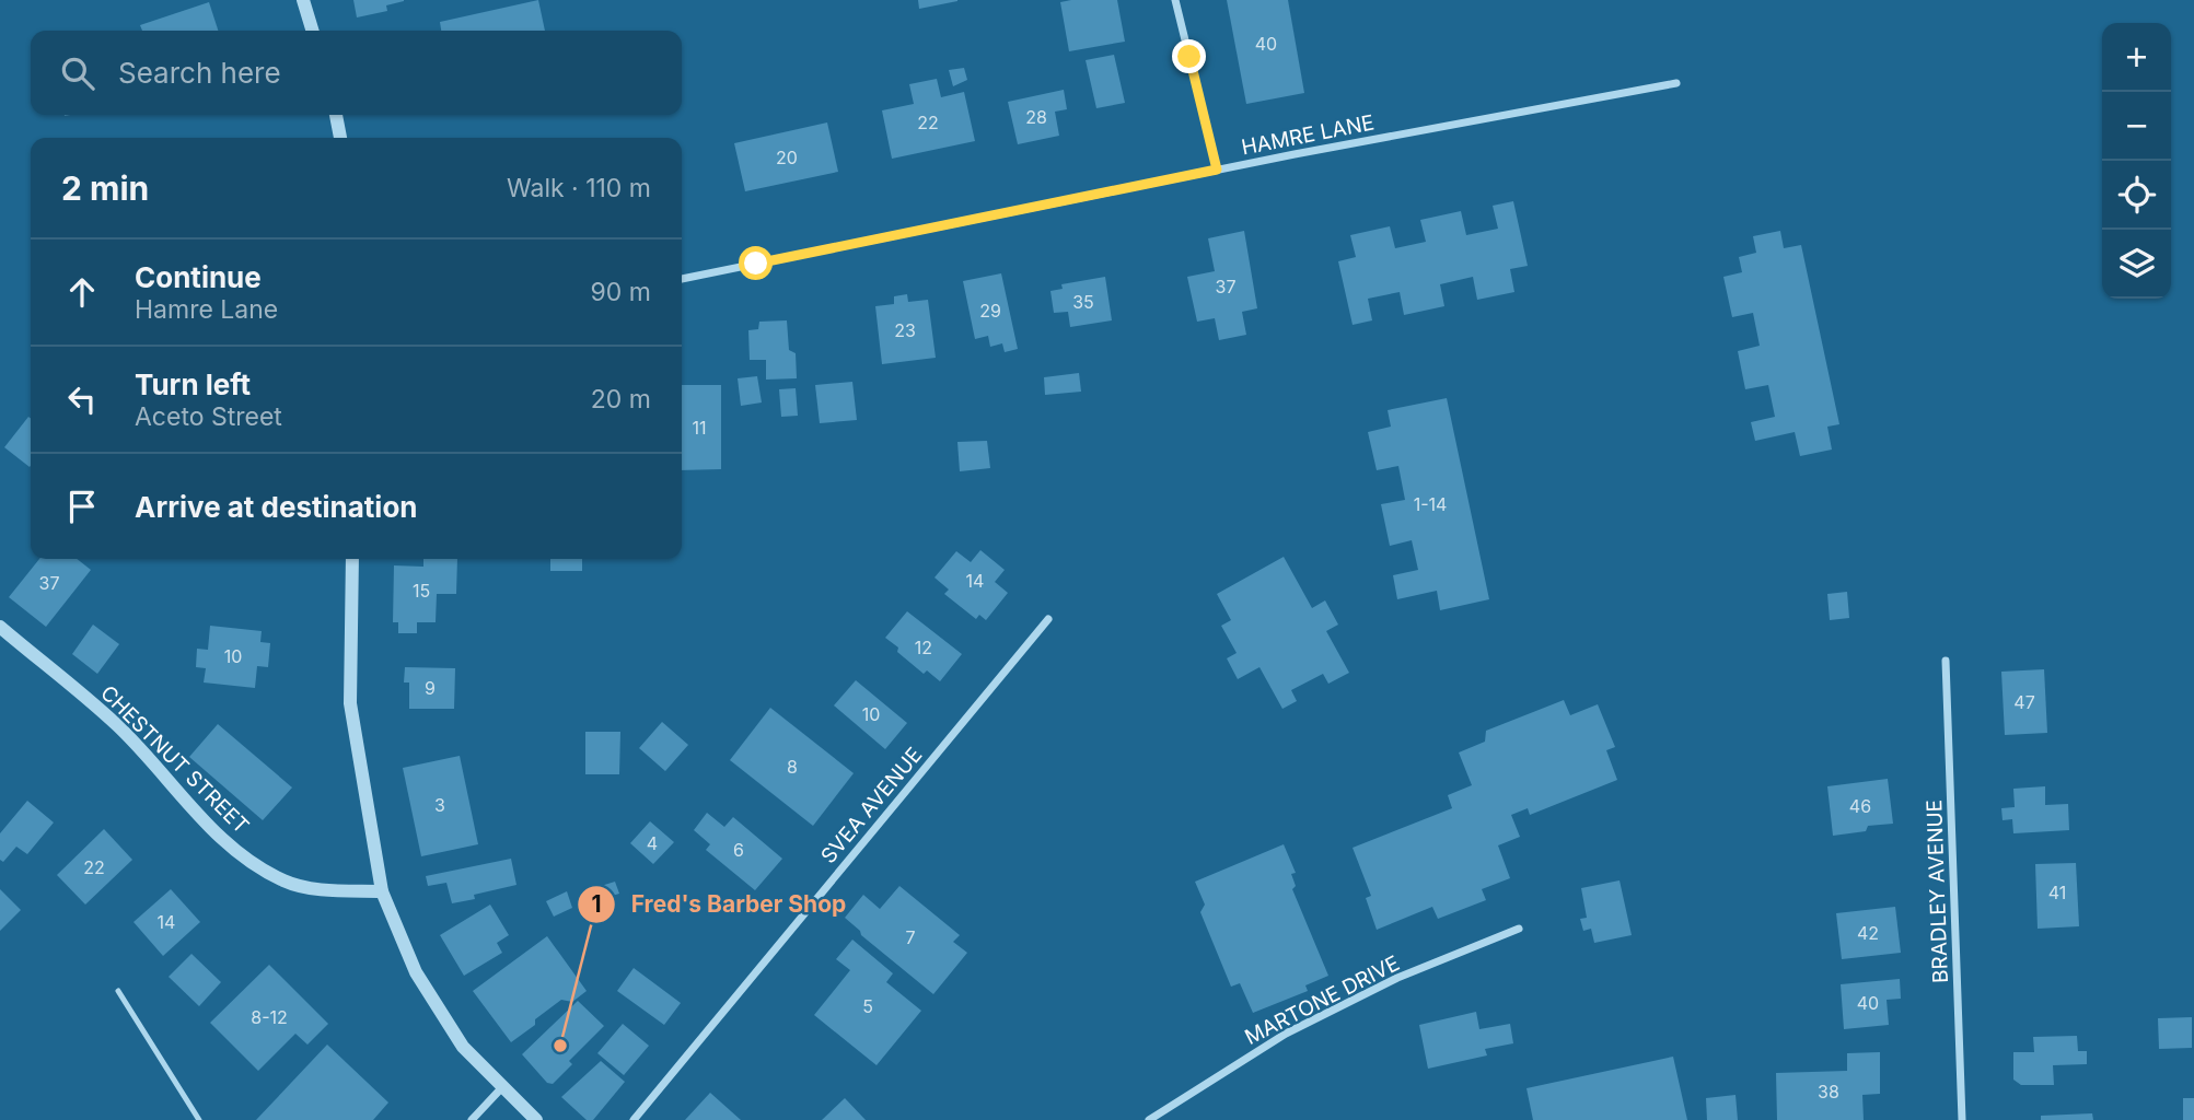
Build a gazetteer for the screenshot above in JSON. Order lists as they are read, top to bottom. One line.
{"streets":{"street":["HAMRE LANE","CHESTNUT STREET","SVEA AVENUE","BRADLEY AVENUE","MARTONE DRIVE"]},"places":["Fred's Barber Shop"],"house_numbers":["40","28","22","20","37","35","29","23","11","1-14","14","37","15","12","10","9","47","10","8","3","46","4","6","22","41","14","42","7","40","5","8-12","38"],"page":{"map_buttons":["+","−"],"search":"Search here","heading":["2 min","Walk · 110 m"],"list":[["Continue","Hamre Lane","90 m"],["Turn left","Aceto Street","20 m"],"Arrive at destination"]}}
